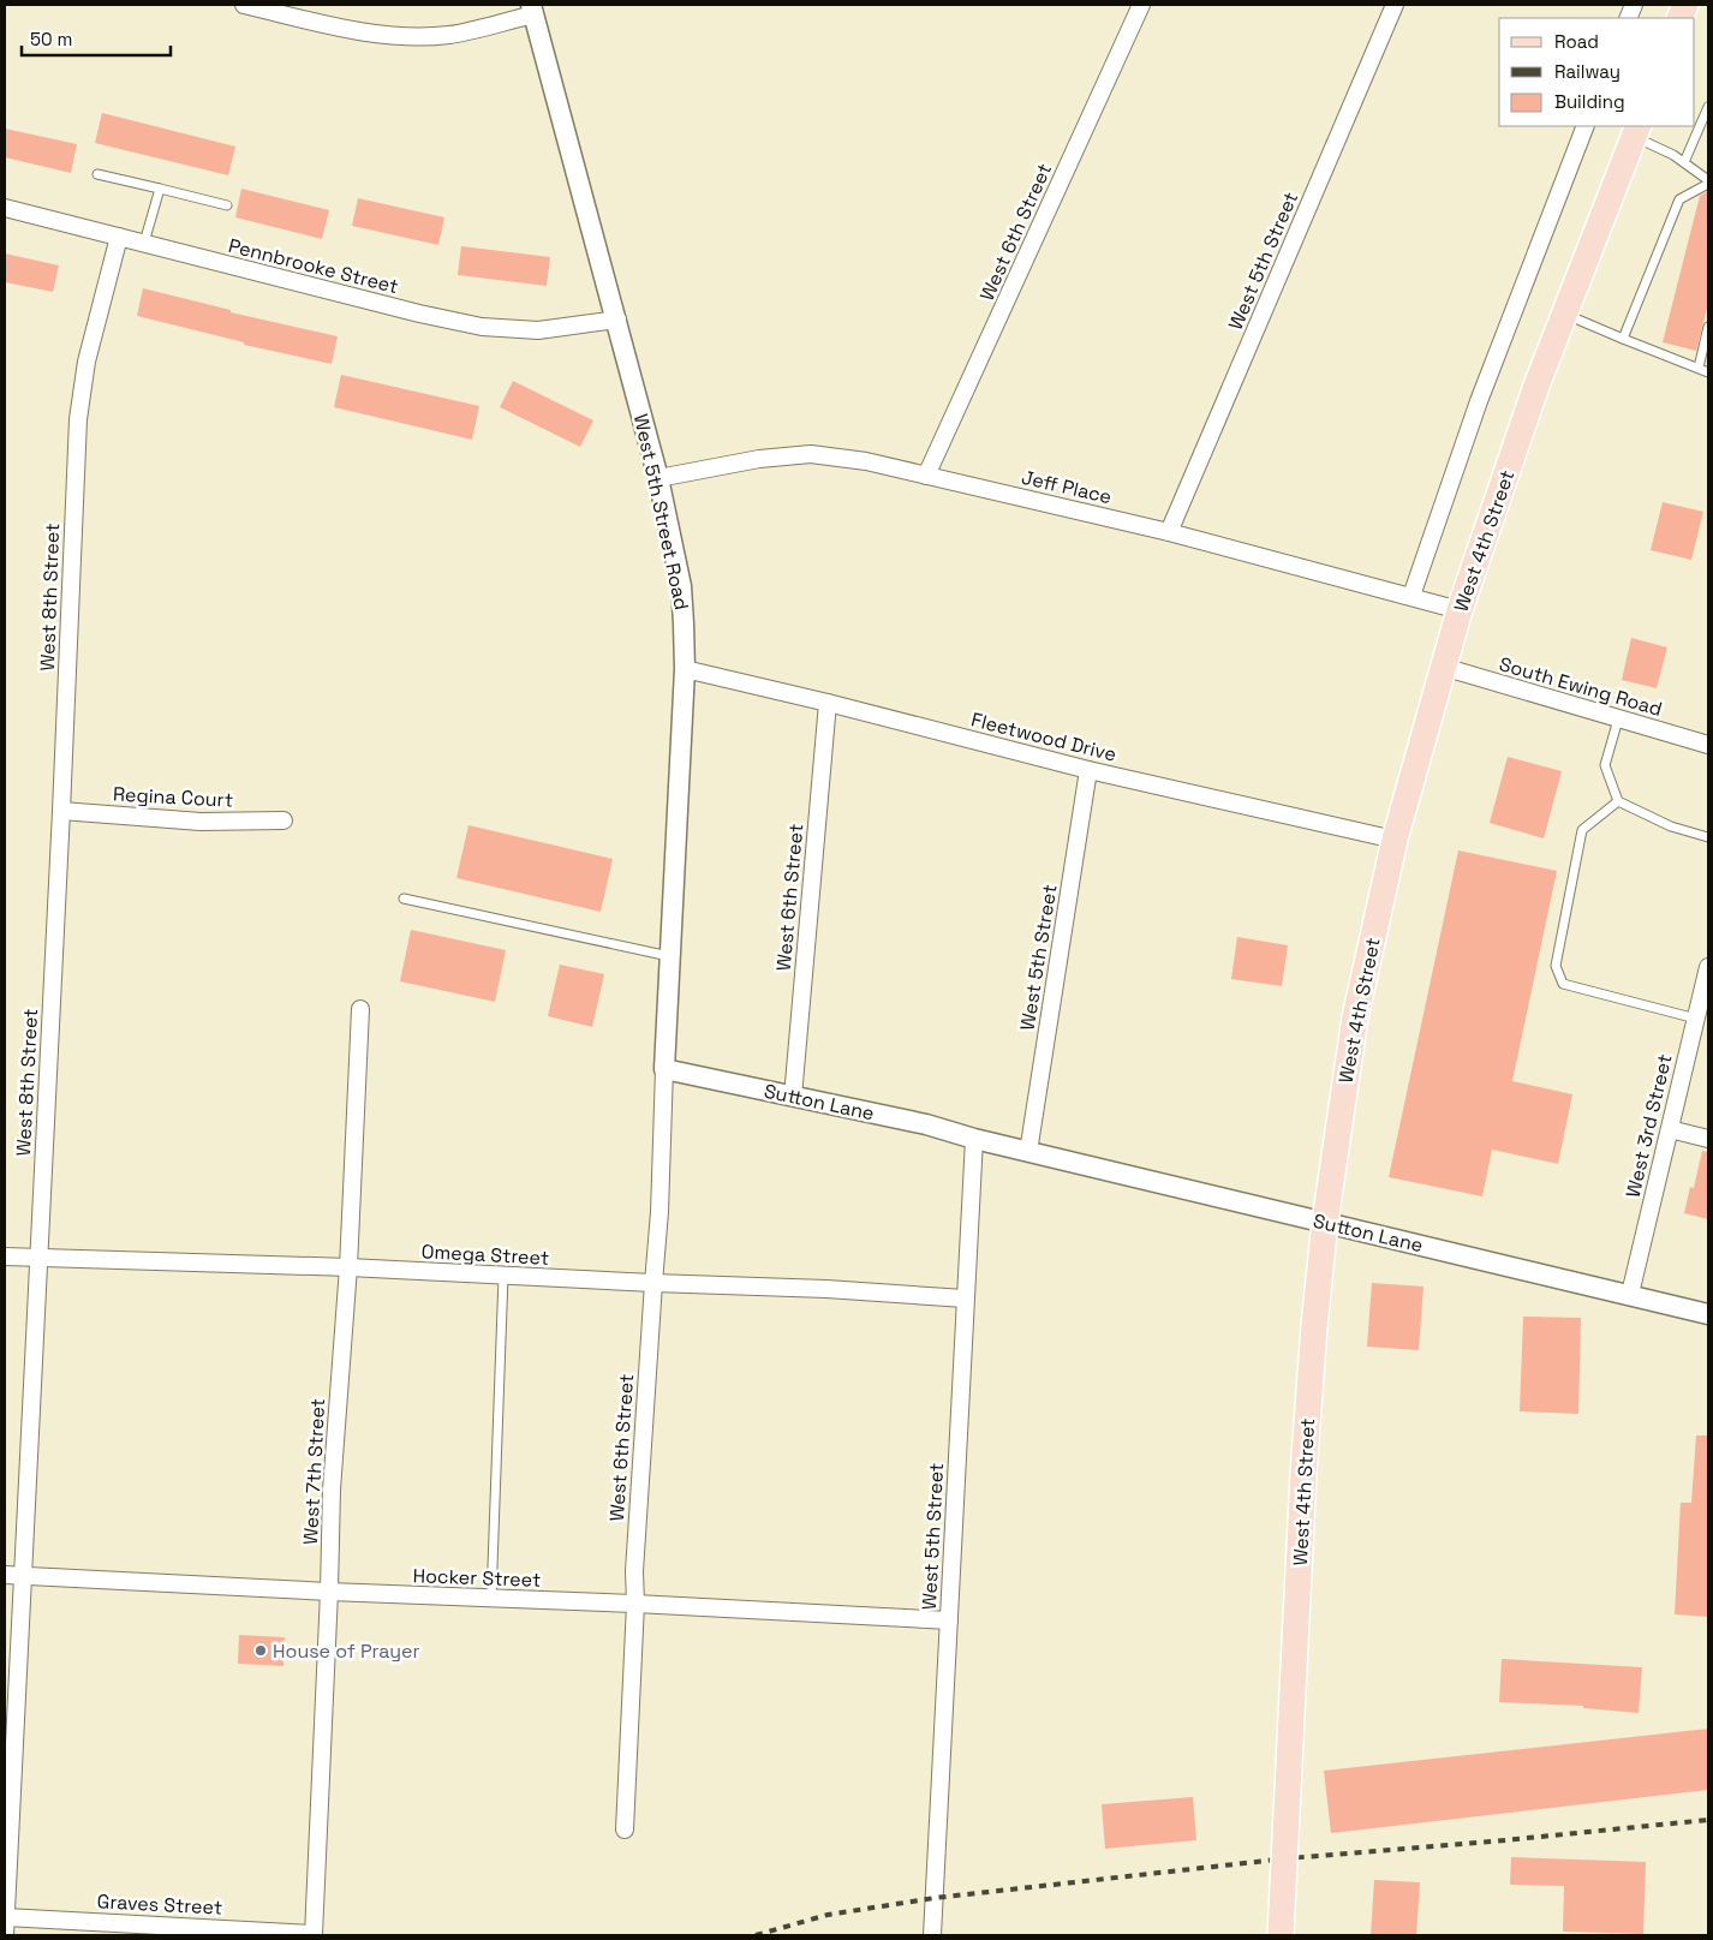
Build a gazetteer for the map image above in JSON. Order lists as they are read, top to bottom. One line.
{"streets":{"main road":["West 4th Street"],"street":["West 6th Street","West 5th Street","Pennbrooke Street","Jeff Place","West 5th Street Road","West 8th Street","South Ewing Road","Fleetwood Drive","Regina Court","Sutton Lane","West 3rd Street","Omega Street","West 7th Street","Hocker Street","Graves Street"]},"crossings":[["West 6th Street","Jeff Place"],["West 6th Street","West 5th Street Road"],["West 6th Street","Fleetwood Drive"],["West 6th Street","Sutton Lane"],["West 6th Street","Omega Street"],["West 6th Street","Hocker Street"],["West 5th Street","Jeff Place"],["West 5th Street","Fleetwood Drive"],["West 5th Street","Sutton Lane"],["West 5th Street","Omega Street"],["West 5th Street","Hocker Street"],["Pennbrooke Street","West 5th Street Road"],["Pennbrooke Street","West 8th Street"],["Jeff Place","West 5th Street Road"],["Jeff Place","West 4th Street"],["West 5th Street Road","Fleetwood Drive"],["West 5th Street Road","Sutton Lane"],["West 4th Street","South Ewing Road"],["West 4th Street","Fleetwood Drive"],["West 4th Street","Sutton Lane"],["West 8th Street","Regina Court"],["West 8th Street","Omega Street"],["West 8th Street","Hocker Street"],["West 8th Street","Graves Street"],["Sutton Lane","West 3rd Street"],["Omega Street","West 7th Street"],["West 7th Street","Hocker Street"],["West 7th Street","Graves Street"]],"places":["House of Prayer"],"legend":["Road","Railway","Building"],"scale_bar":"50 m"}
